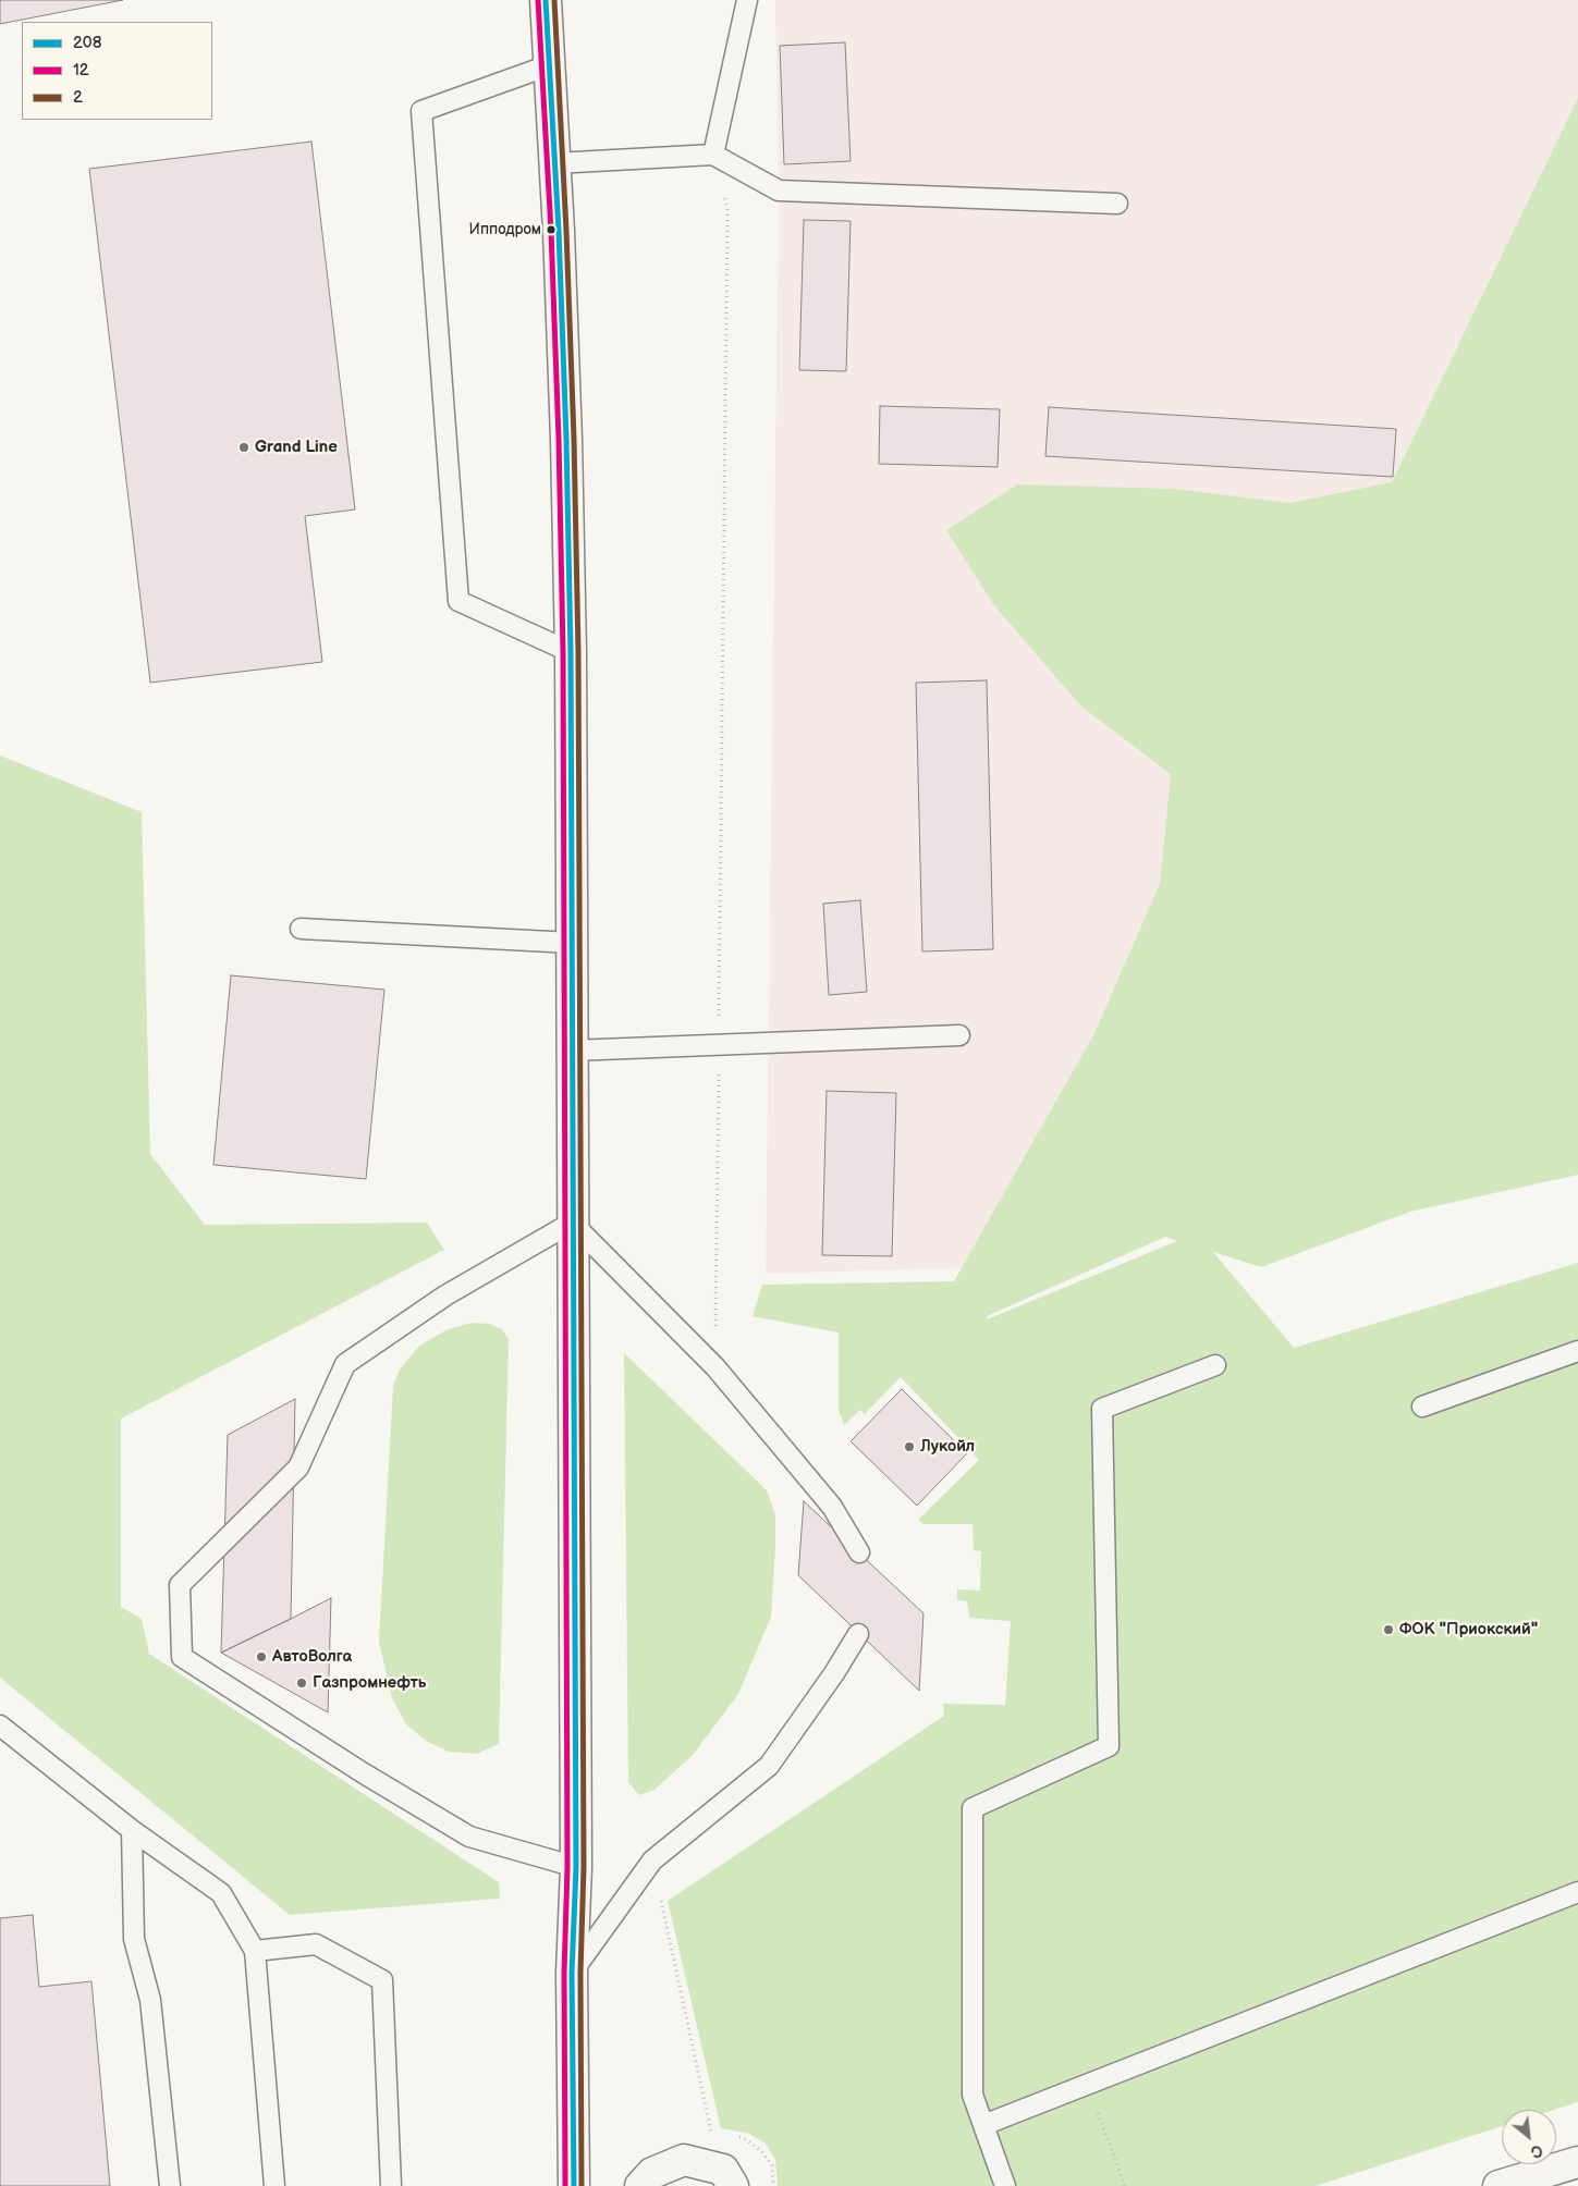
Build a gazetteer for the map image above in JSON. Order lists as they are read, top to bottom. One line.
{"places":["Ипподром","Grand Line","Лукойл","ФОК \"Приокский\"","АвтоВолга","Газпромнефть"],"lines":["transit line 208","transit line 12","transit line 2"],"legend":["208","12","2"],"north":"bottom right"}
